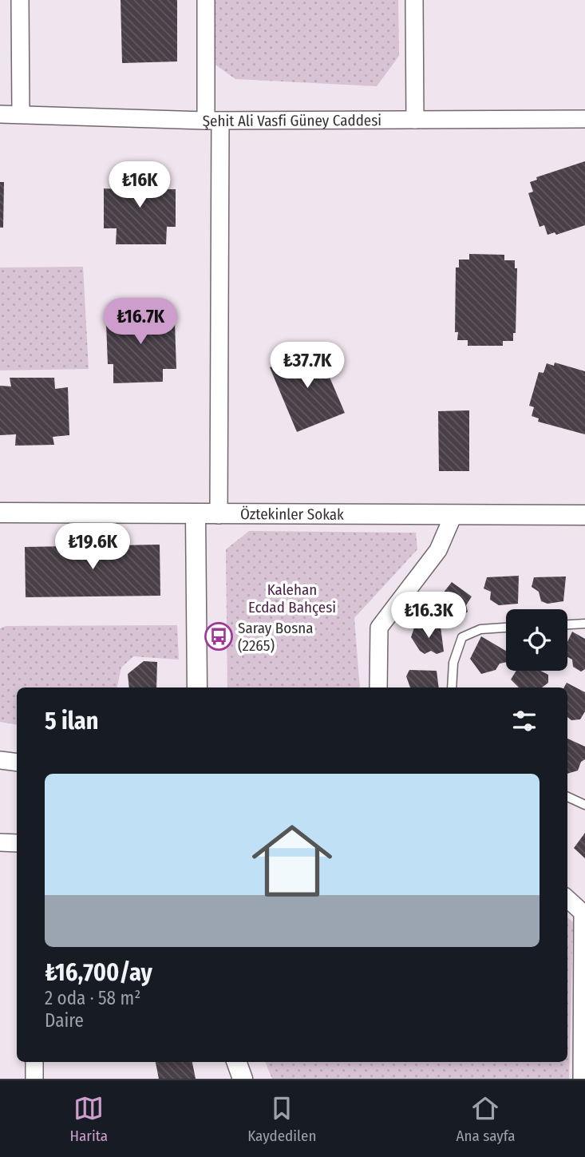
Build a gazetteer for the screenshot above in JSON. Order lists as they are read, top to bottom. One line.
{"streets":{"street":["Şehit Ali Vasfi Güney Caddesi","Öztekinler Sokak"]},"parks":["Kalehan Ecdad Bahçesi"],"places":{"bus stop":["Saray Bosna (2265)"]},"page":{"price":["₺16K","₺16.7K","₺37.7K","₺19.6K","₺16.3K"],"heading":"5 ilan","list":[{"name":"₺16,700/ay","note":"2 oda · 58 m² · Daire"}],"tabs":["Harita","Kaydedilen","Ana sayfa"]}}
